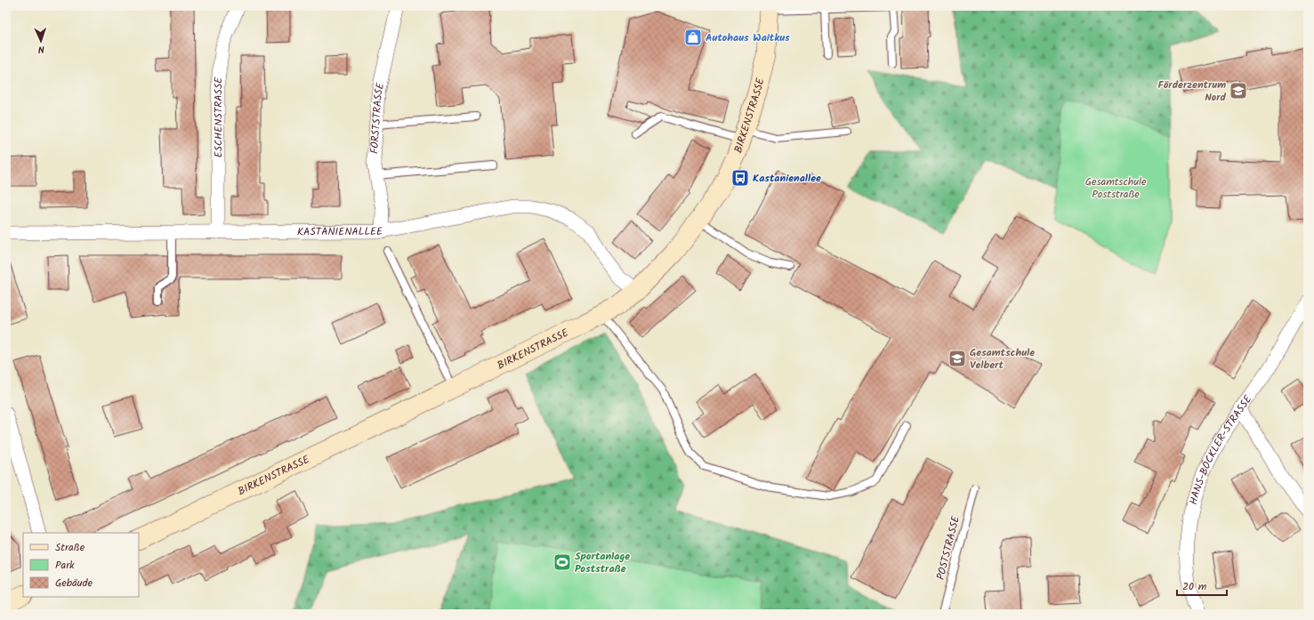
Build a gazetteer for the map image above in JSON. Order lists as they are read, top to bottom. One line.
{"streets":{"street":["BIRKENSTRASSE","ESCHENSTRASSE","FORSTSTRASSE","KASTANIENALLEE","HANS-BÖCKLER-STRASSE"],"lane":["POSTSTRASSE"]},"crossings":[["BIRKENSTRASSE","KASTANIENALLEE"],["ESCHENSTRASSE","KASTANIENALLEE"],["FORSTSTRASSE","KASTANIENALLEE"]],"parks":["Gesamtschule Poststraße"],"places":{"shop":["Autohaus Waitkus"],"school or university":["Förderzentrum Nord","Gesamtschule Velbert"],"bus stop":["Kastanienallee"],"sports":["Sportanlage Poststraße"]},"legend":["Straße","Park","Gebäude"],"scale_bar":"20 m","north":"bottom"}
